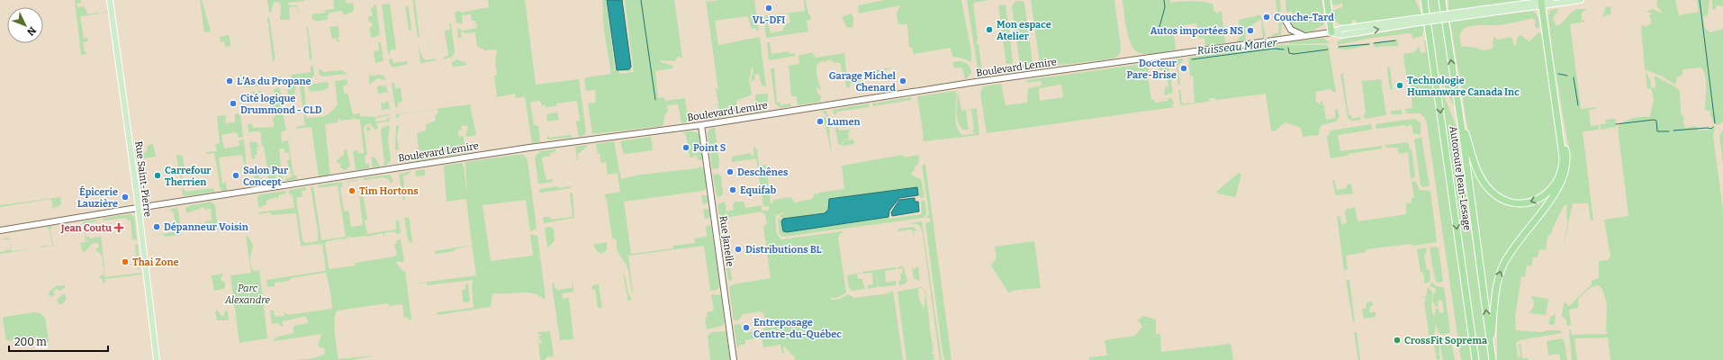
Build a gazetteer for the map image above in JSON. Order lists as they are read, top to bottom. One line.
{"streets":{"highway":["Autoroute Jean-Lesage"],"main road":["Boulevard Lemire","Rue Saint-Pierre","Rue Janelle"]},"crossings":[["Boulevard Lemire","Rue Saint-Pierre"],["Boulevard Lemire","Rue Janelle"]],"water":["Ruisseau Marier"],"parks":["Parc Alexandre"],"places":{"other":["VL-DFI","Couche-Tard","Mon espace Atelier","Autos importées NS","Docteur Pare-Brise","L'As du Propane","Garage Michel Chenard","Technologie Humanware Canada Inc","Cité logique Drummond - CLD","Lumen","Point S","Deschênes","Carrefour Therrien","Salon Pur Concept","Equifab","Tim Hortons","Épicerie Lauzière","Dépanneur Voisin","Distributions BL","Thai Zone","Entreposage Centre-du-Québec","CrossFit Soprema"],"health":["Jean Coutu"]},"scale_bar":"200 m","north":"bottom right"}
